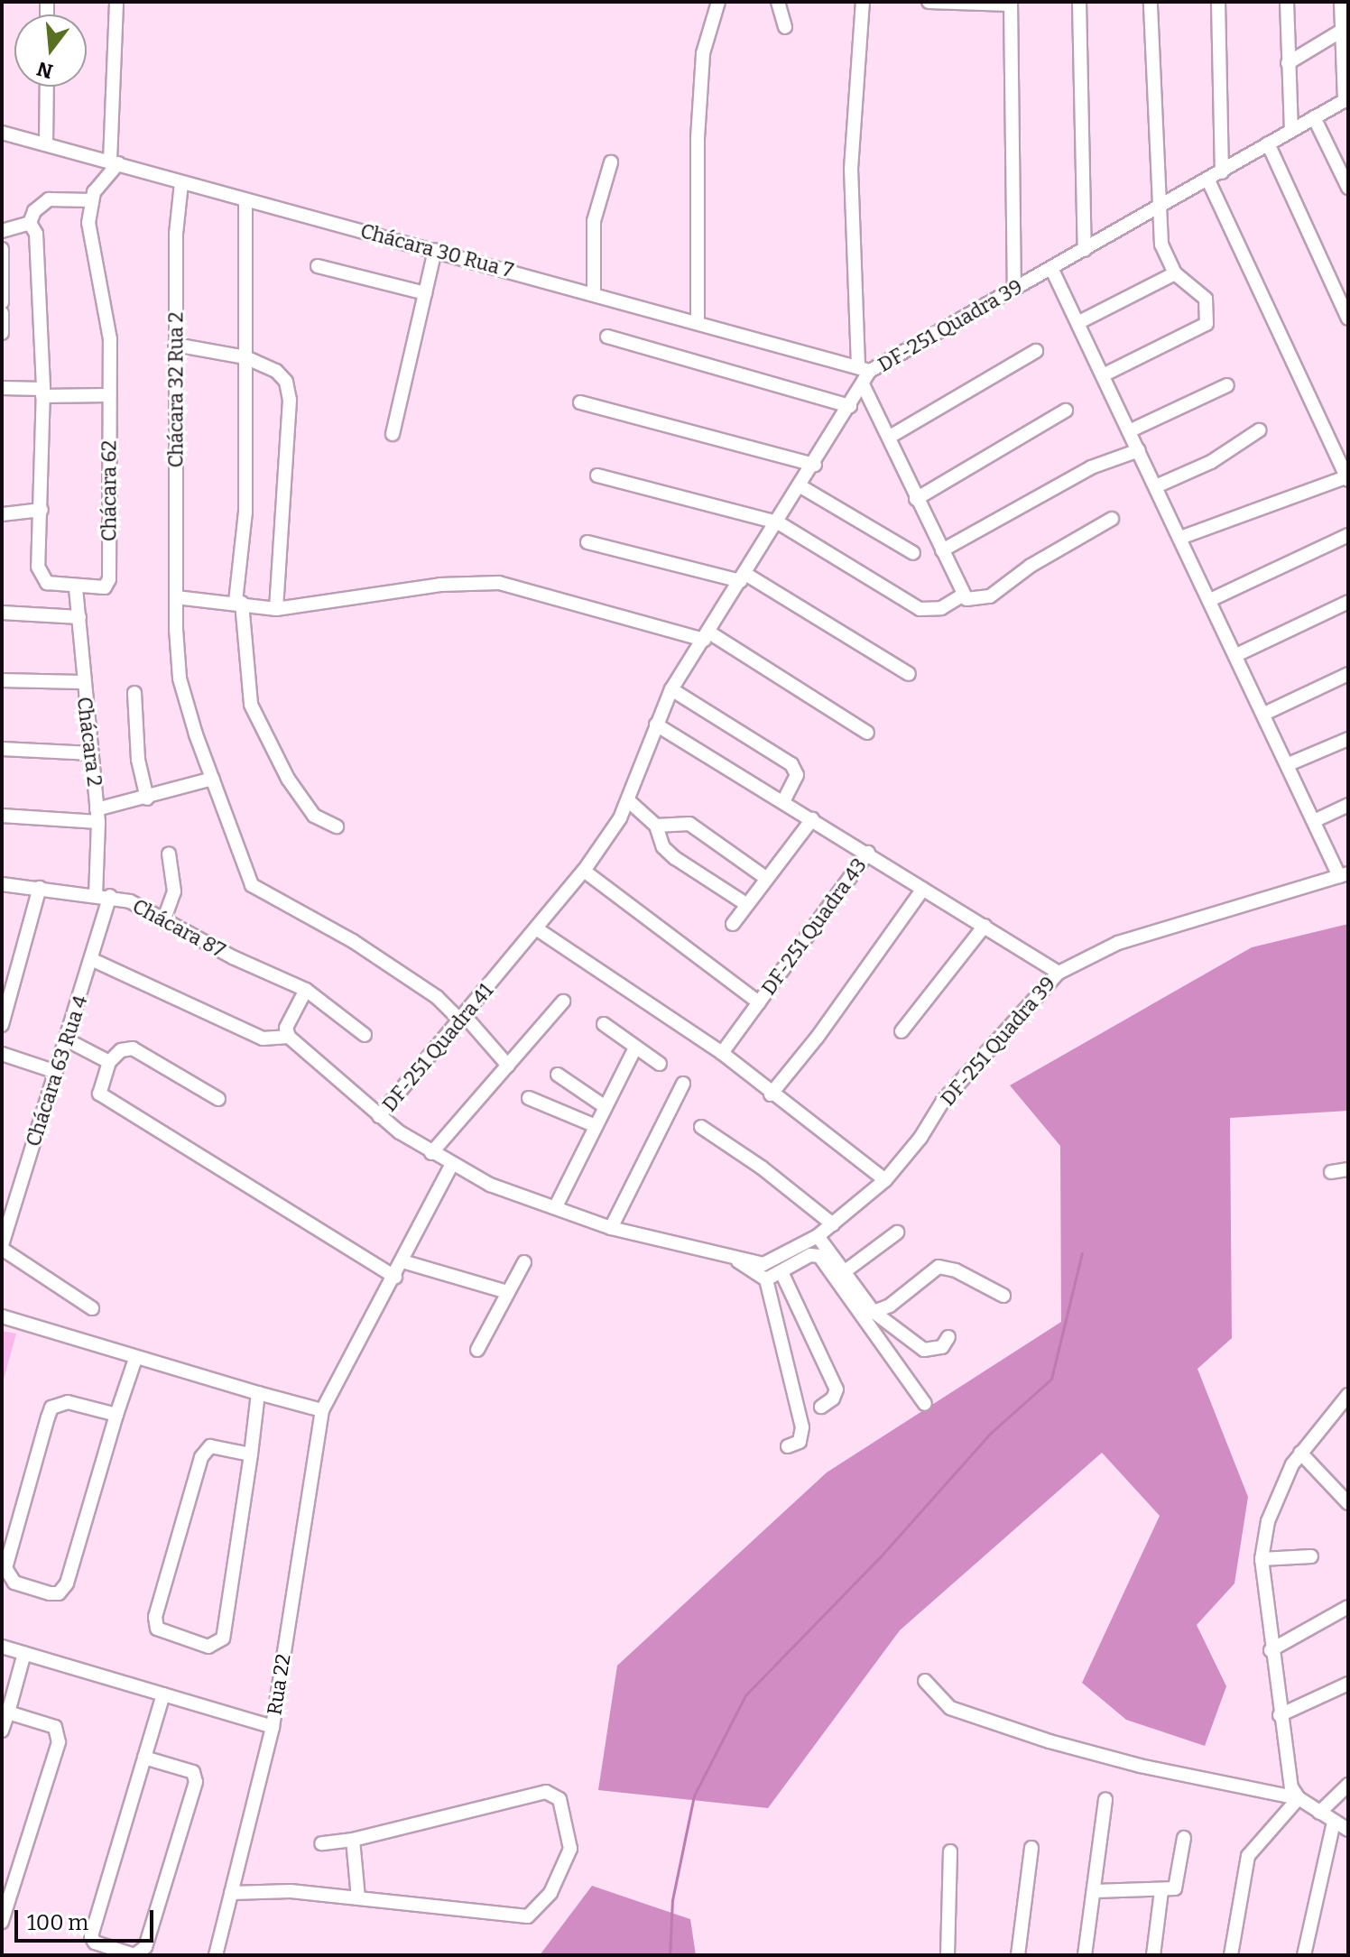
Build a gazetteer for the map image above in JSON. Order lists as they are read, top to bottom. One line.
{"streets":{"street":["Chácara 30 Rua 7","DF-251 Quadra 39","Chácara 32 Rua 2","Chácara 62","Chácara 2","DF-251 Quadra 43","Chácara 87","DF-251 Quadra 41","Chácara 63 Rua 4","Rua 22"]},"crossings":[["Chácara 30 Rua 7","DF-251 Quadra 39"],["Chácara 30 Rua 7","Chácara 32 Rua 2"],["DF-251 Quadra 39","DF-251 Quadra 43"],["DF-251 Quadra 39","DF-251 Quadra 41"],["Chácara 32 Rua 2","DF-251 Quadra 41"],["Chácara 62","Chácara 2"],["Chácara 2","Chácara 87"],["Chácara 87","Chácara 63 Rua 4"],["DF-251 Quadra 41","Rua 22"]],"scale_bar":"100 m","north":"bottom"}
